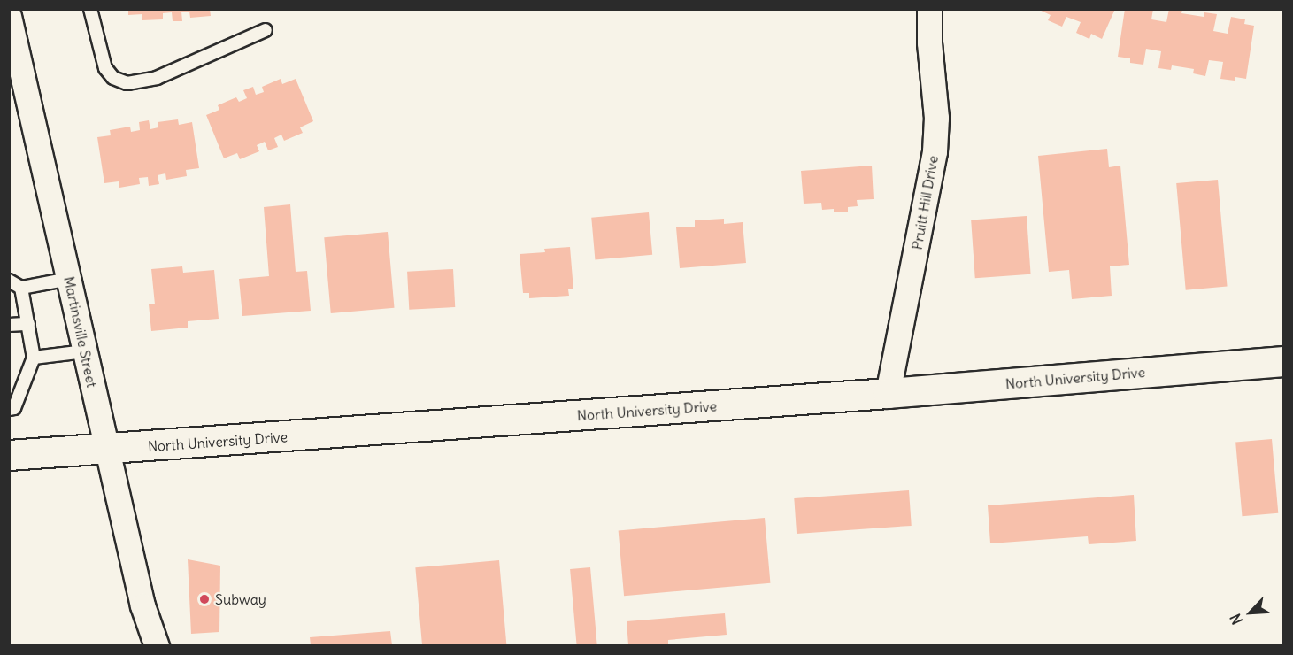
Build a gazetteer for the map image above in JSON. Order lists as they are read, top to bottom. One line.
{"streets":{"main road":["North University Drive"],"street":["Pruitt Hill Drive","Martinsville Street"]},"crossings":[["Pruitt Hill Drive","North University Drive"],["Martinsville Street","North University Drive"]],"places":["Subway"],"north":"bottom left"}
